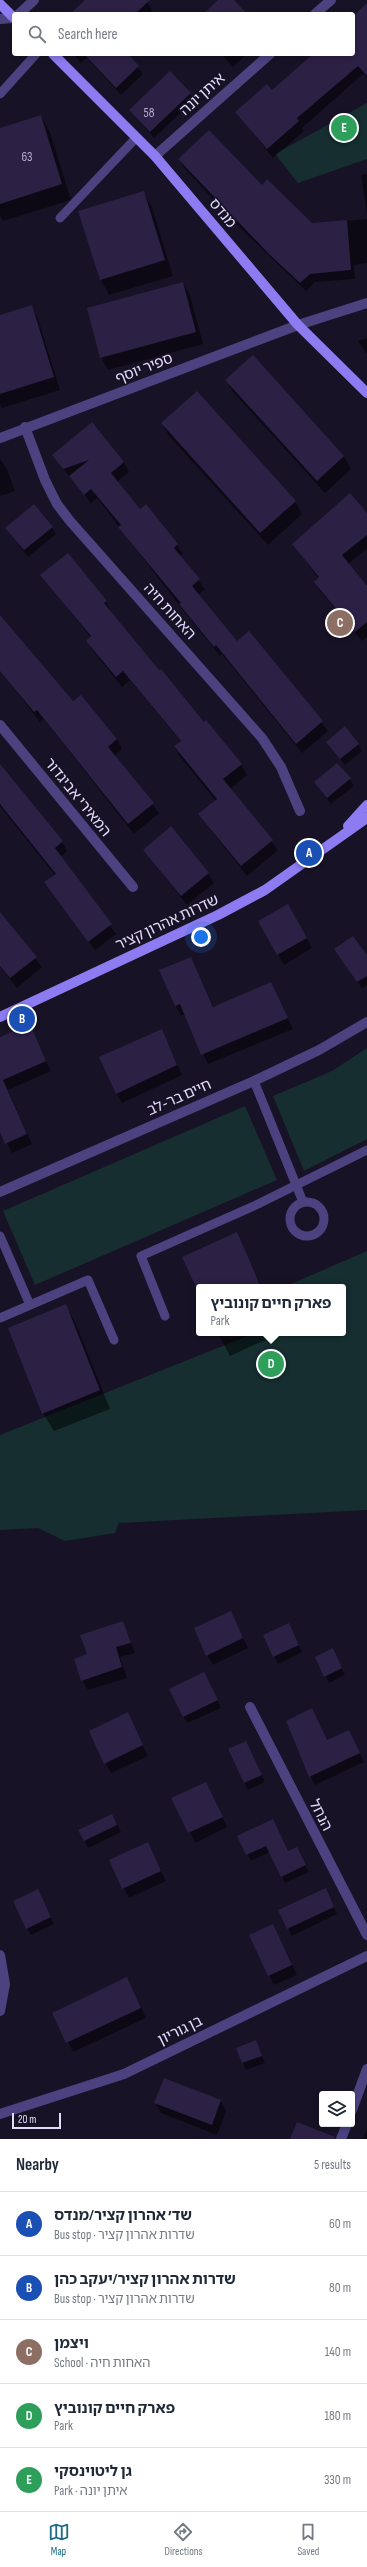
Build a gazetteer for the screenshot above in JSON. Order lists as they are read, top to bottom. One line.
{"streets":{"street":["איתן יונה","מנדס","ספיר יוסף","האחות חיה","המאירי אביגדור","שדרות אהרון קציר","חיים בר-לב","הנחל","בן גוריון"]},"crossings":[["איתן יונה","מנדס"],["מנדס","ספיר יוסף"],["ספיר יוסף","האחות חיה"]],"house_numbers":["58","63"],"scale_bar":"20 m","page":{"search":"Search here","pins":["E","C","A","B","D"],"popup":["פארק חיים קונוביץ","Park"],"scale":"20 m","heading":["Nearby","5 results"],"list":[{"mark":"A","name":"שד׳ אהרון קציר/מנדס","note":"Bus stop · שדרות אהרון קציר","value":"60 m"},{"mark":"B","name":"שדרות אהרון קציר/יעקב כהן","note":"Bus stop · שדרות אהרון קציר","value":"80 m"},{"mark":"C","name":"ויצמן","note":"School · האחות חיה","value":"140 m"},{"mark":"D","name":"פארק חיים קונוביץ","note":"Park","value":"180 m"},{"mark":"E","name":"גן ליטוינסקי","note":"Park · איתן יונה","value":"330 m"}],"nav":["Map","Directions","Saved"]}}
